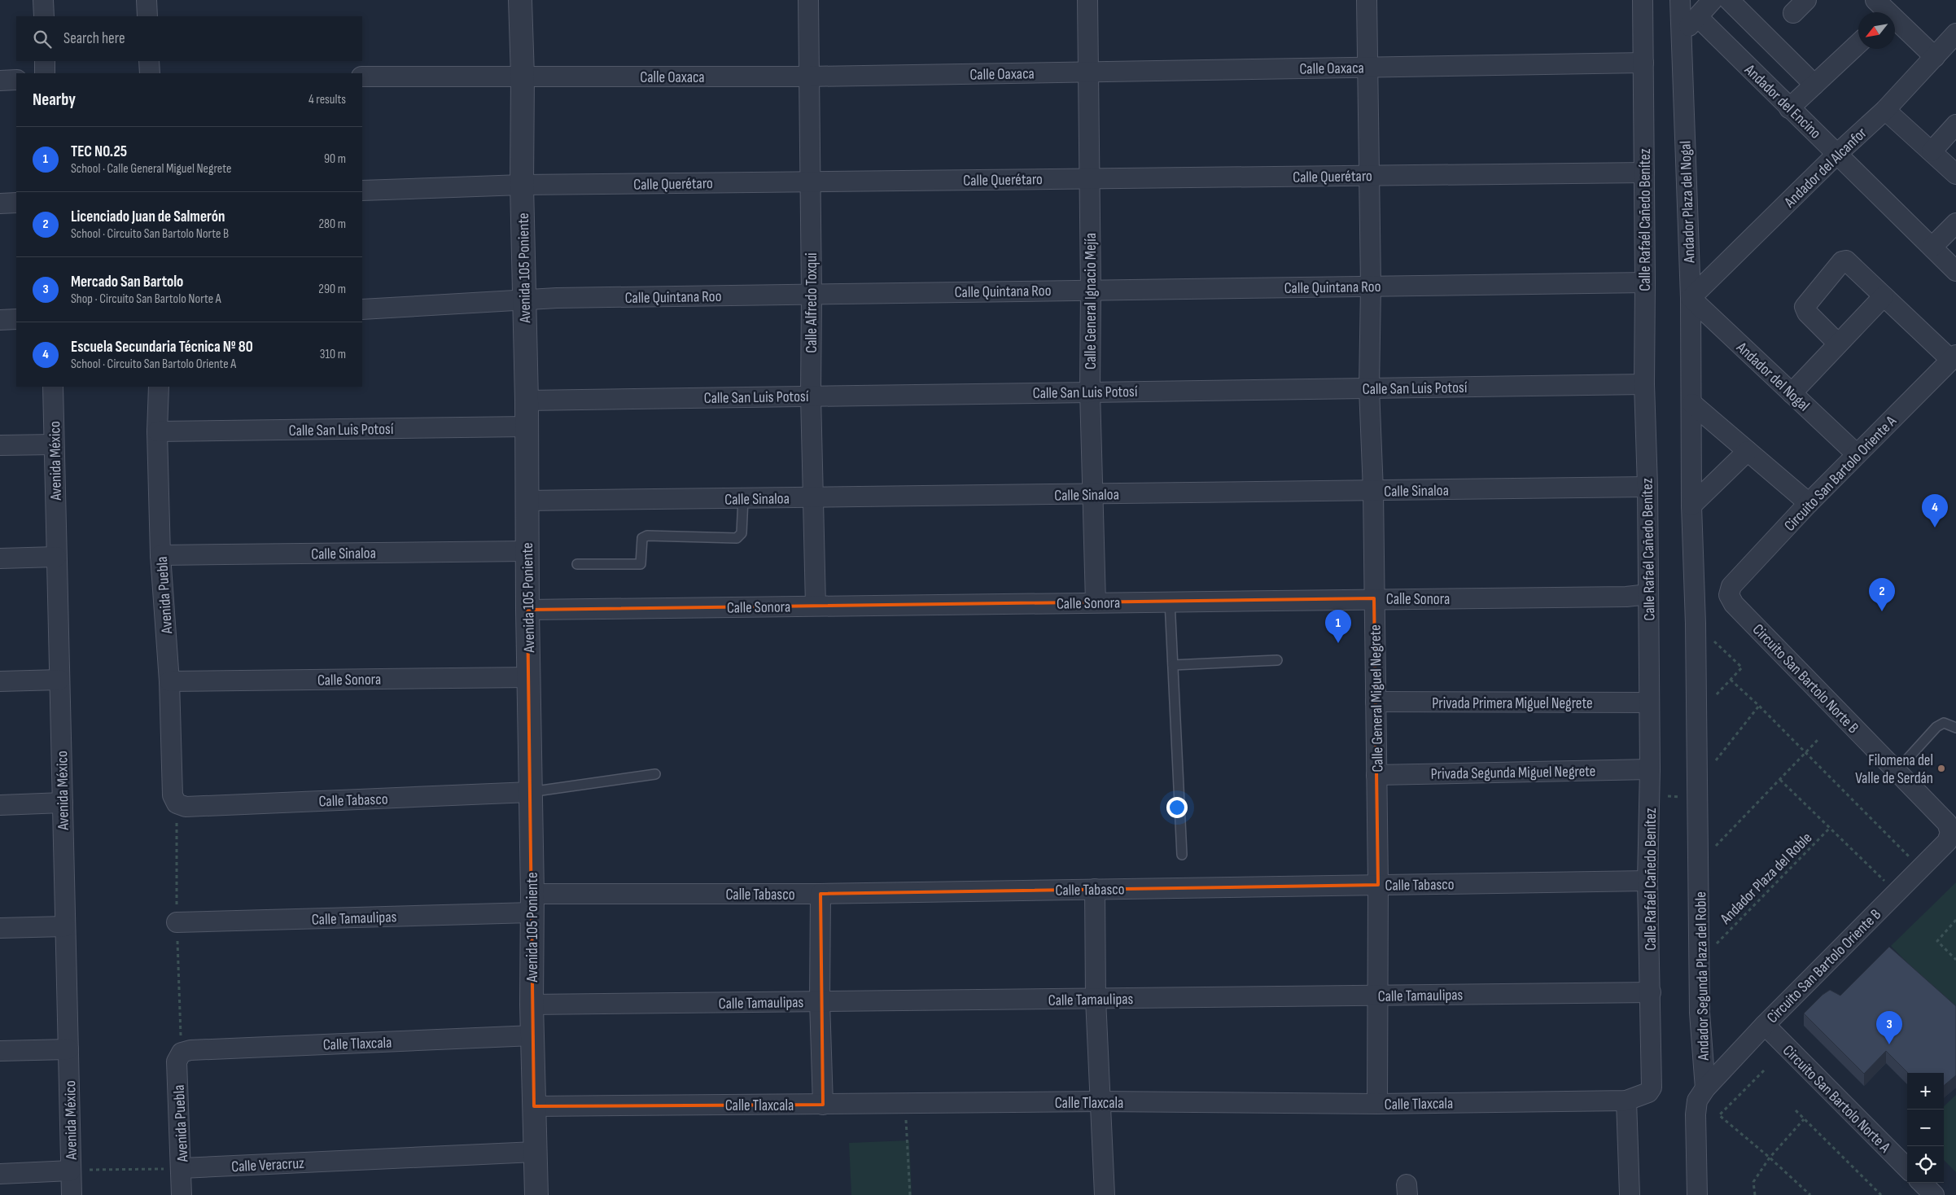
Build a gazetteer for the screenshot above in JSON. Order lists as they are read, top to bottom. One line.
{"streets":{"street":["Calle Oaxaca","Andador del Encino","Andador del Alcanfor","Calle Querétaro","Andador Plaza del Nogal","Calle Rafaél Cañedo Benítez","Avenida 105 Poniente","Calle Quintana Roo","Calle General Ignacio Mejía","Calle Alfredo Toxqui","Andador del Nogal","Calle San Luis Potosí","Avenida México","Circuito San Bartolo Oriente A","Calle Sinaloa","Avenida Puebla","Calle Sonora","Circuito San Bartolo Norte B","Calle General Miguel Negrete","Privada Primera Miguel Negrete","Privada Segunda Miguel Negrete","Calle Tabasco","Calle Tamaulipas","Circuito San Bartolo Oriente B","Andador Segunda Plaza del Roble","Calle Tlaxcala","Circuito San Bartolo Norte A","Calle Veracruz"],"path":["Andador Plaza del Roble"]},"crossings":[["Calle Oaxaca","Calle Rafaél Cañedo Benítez"],["Calle Oaxaca","Avenida 105 Poniente"],["Calle Oaxaca","Calle General Ignacio Mejía"],["Calle Oaxaca","Calle Alfredo Toxqui"],["Calle Oaxaca","Calle General Miguel Negrete"],["Andador del Encino","Andador del Alcanfor"],["Andador del Alcanfor","Andador Plaza del Nogal"],["Andador del Alcanfor","Andador del Nogal"],["Calle Querétaro","Calle Rafaél Cañedo Benítez"],["Calle Querétaro","Avenida 105 Poniente"],["Calle Querétaro","Calle General Ignacio Mejía"],["Calle Querétaro","Calle Alfredo Toxqui"],["Calle Querétaro","Calle General Miguel Negrete"],["Andador Plaza del Nogal","Andador del Nogal"],["Andador Plaza del Nogal","Andador Segunda Plaza del Roble"],["Calle Rafaél Cañedo Benítez","Calle Quintana Roo"],["Calle Rafaél Cañedo Benítez","Calle San Luis Potosí"],["Calle Rafaél Cañedo Benítez","Calle Sinaloa"],["Calle Rafaél Cañedo Benítez","Calle Sonora"],["Calle Rafaél Cañedo Benítez","Privada Primera Miguel Negrete"],["Calle Rafaél Cañedo Benítez","Privada Segunda Miguel Negrete"],["Calle Rafaél Cañedo Benítez","Calle Tabasco"],["Calle Rafaél Cañedo Benítez","Calle Tamaulipas"],["Calle Rafaél Cañedo Benítez","Calle Tlaxcala"],["Avenida 105 Poniente","Calle Quintana Roo"],["Avenida 105 Poniente","Calle San Luis Potosí"],["Avenida 105 Poniente","Calle Sinaloa"],["Avenida 105 Poniente","Calle Sonora"],["Avenida 105 Poniente","Calle Tabasco"],["Avenida 105 Poniente","Calle Tamaulipas"],["Avenida 105 Poniente","Calle Tlaxcala"],["Avenida 105 Poniente","Calle Veracruz"],["Calle Quintana Roo","Calle General Ignacio Mejía"],["Calle Quintana Roo","Calle Alfredo Toxqui"],["Calle Quintana Roo","Calle General Miguel Negrete"],["Calle General Ignacio Mejía","Calle San Luis Potosí"],["Calle General Ignacio Mejía","Calle Sinaloa"],["Calle General Ignacio Mejía","Calle Sonora"],["Calle Alfredo Toxqui","Calle San Luis Potosí"],["Calle Alfredo Toxqui","Calle Sinaloa"],["Calle Alfredo Toxqui","Calle Sonora"],["Andador del Nogal","Circuito San Bartolo Oriente A"],["Calle San Luis Potosí","Avenida Puebla"],["Calle San Luis Potosí","Calle General Miguel Negrete"],["Circuito San Bartolo Oriente A","Circuito San Bartolo Norte B"],["Calle Sinaloa","Avenida Puebla"],["Calle Sinaloa","Calle General Miguel Negrete"],["Avenida Puebla","Calle Sonora"],["Avenida Puebla","Calle Tabasco"],["Avenida Puebla","Calle Tlaxcala"],["Avenida Puebla","Calle Veracruz"],["Calle Sonora","Calle General Miguel Negrete"],["Circuito San Bartolo Norte B","Circuito San Bartolo Oriente B"],["Calle General Miguel Negrete","Privada Primera Miguel Negrete"],["Calle General Miguel Negrete","Privada Segunda Miguel Negrete"],["Calle General Miguel Negrete","Calle Tabasco"],["Calle General Miguel Negrete","Calle Tamaulipas"],["Calle General Miguel Negrete","Calle Tlaxcala"],["Calle Tabasco","Calle Tamaulipas"],["Andador Plaza del Roble","Circuito San Bartolo Oriente B"],["Andador Plaza del Roble","Andador Segunda Plaza del Roble"],["Circuito San Bartolo Oriente B","Andador Segunda Plaza del Roble"],["Circuito San Bartolo Oriente B","Circuito San Bartolo Norte A"]],"places":["Filomena del Valle de Serdán"],"north":"bottom left","page":{"search":"Search here","heading":["Nearby","4 results"],"list":[{"mark":"1","name":"TEC N0.25","note":"School · Calle General Miguel Negrete","value":"90 m"},{"mark":"2","name":"Licenciado Juan de Salmerón","note":"School · Circuito San Bartolo Norte B","value":"280 m"},{"mark":"3","name":"Mercado San Bartolo","note":"Shop · Circuito San Bartolo Norte A","value":"290 m"},{"mark":"4","name":"Escuela Secundaria Técnica Nº 80","note":"School · Circuito San Bartolo Oriente A","value":"310 m"}],"pins":["4","2","1","3"],"map_buttons":["+","−"]}}
